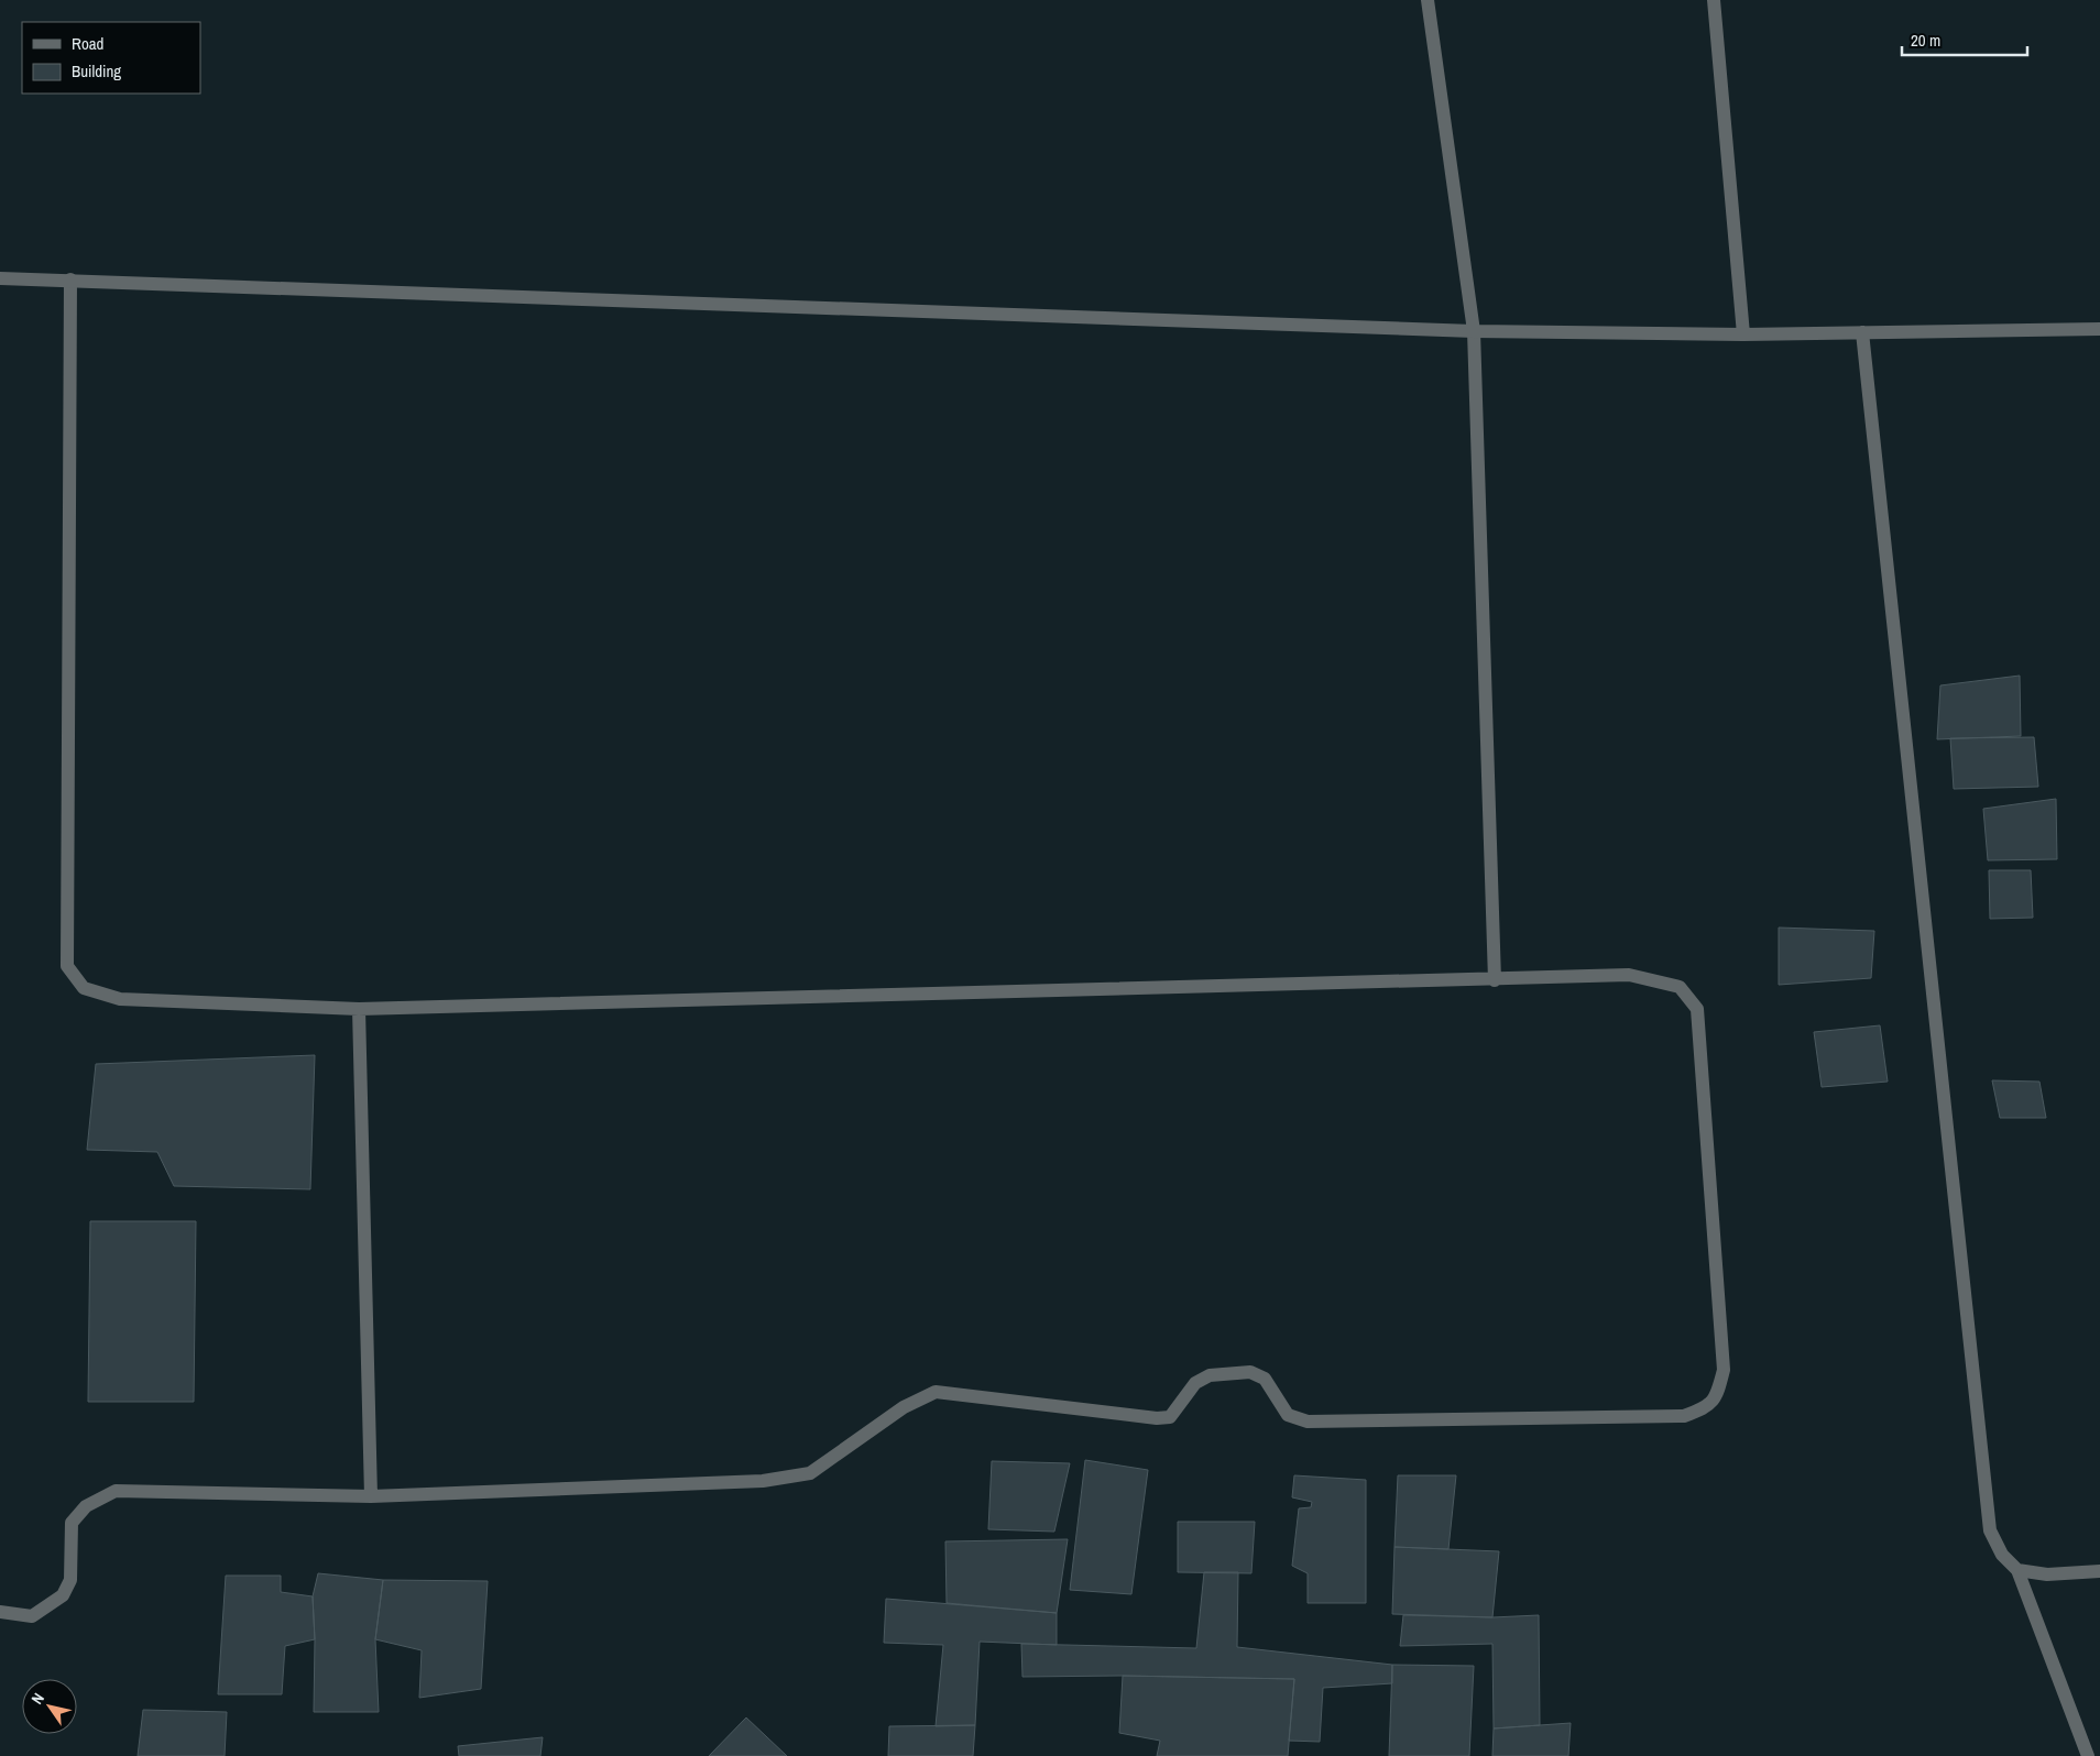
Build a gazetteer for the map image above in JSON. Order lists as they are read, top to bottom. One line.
{"legend":["Road","Building"],"scale_bar":"20 m","north":"top left"}
